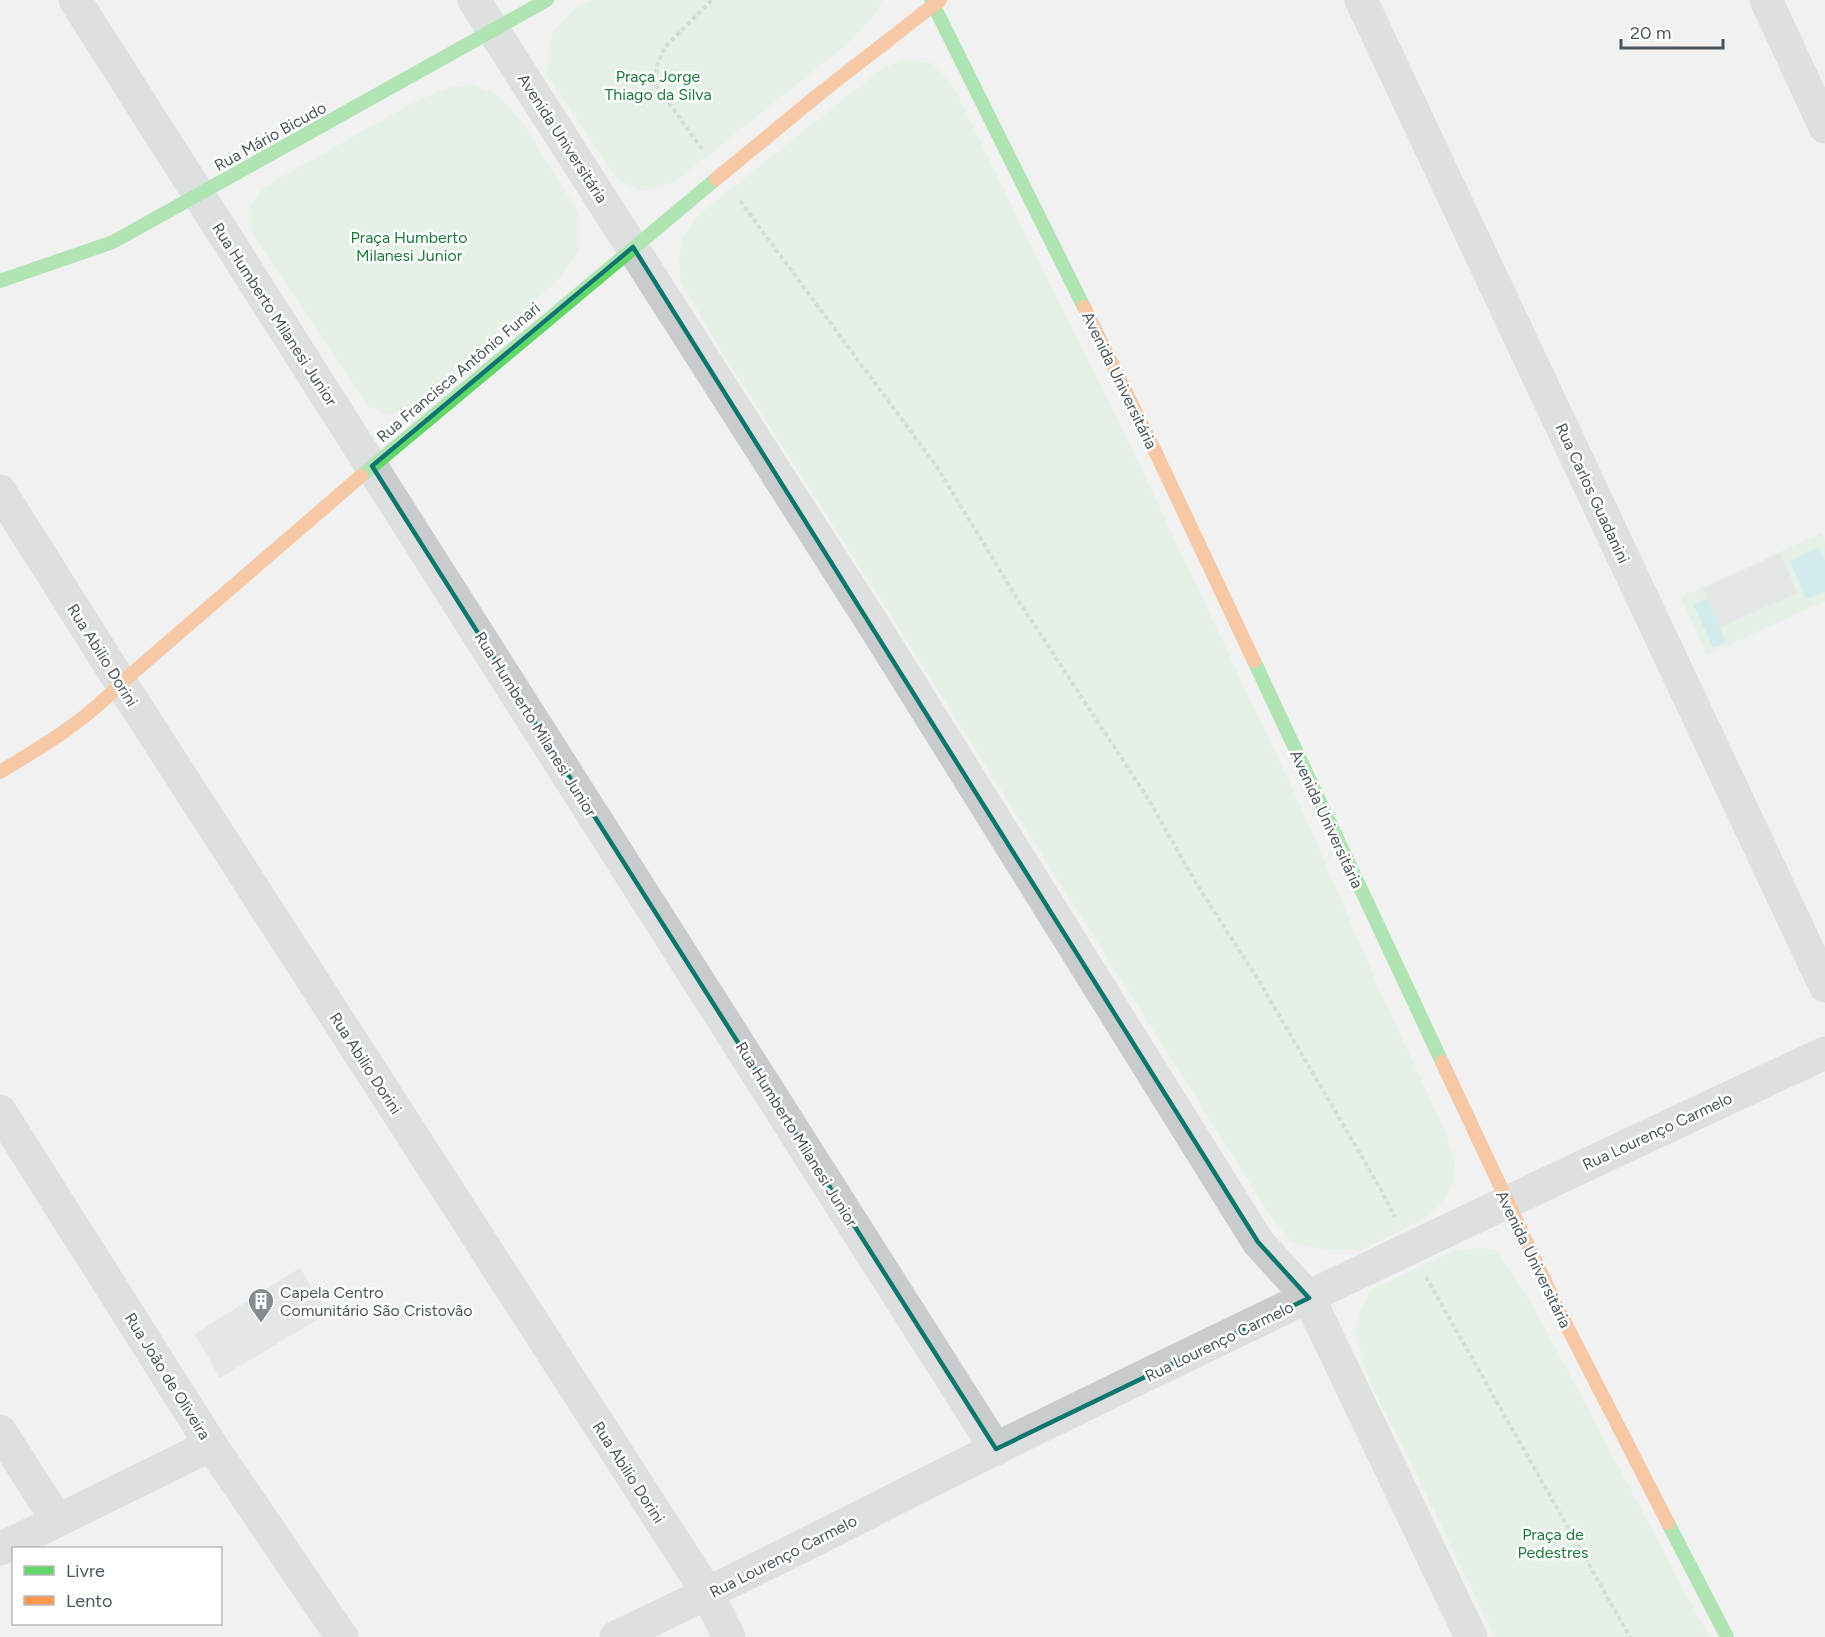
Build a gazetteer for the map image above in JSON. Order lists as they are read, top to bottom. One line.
{"streets":{"street":["Rua Mário Bicudo","Avenida Universitária","Rua Humberto Milanesi Junior","Rua Francisca Antônio Funari","Rua Carlos Guadanini","Rua Abilio Dorini","Rua Lourenço Carmelo","Rua João de Oliveira"]},"crossings":[["Rua Mário Bicudo","Avenida Universitária"],["Rua Mário Bicudo","Rua Humberto Milanesi Junior"],["Avenida Universitária","Rua Francisca Antônio Funari"],["Avenida Universitária","Rua Lourenço Carmelo"],["Rua Humberto Milanesi Junior","Rua Francisca Antônio Funari"],["Rua Humberto Milanesi Junior","Rua Lourenço Carmelo"],["Rua Francisca Antônio Funari","Rua Abilio Dorini"],["Rua Abilio Dorini","Rua Lourenço Carmelo"]],"parks":["Praça Jorge Thiago da Silva","Praça Humberto Milanesi Junior","Praça de Pedestres"],"places":{"building":["Capela Centro Comunitário São Cristovão"]},"legend":["Livre","Lento"],"scale_bar":"20 m"}
